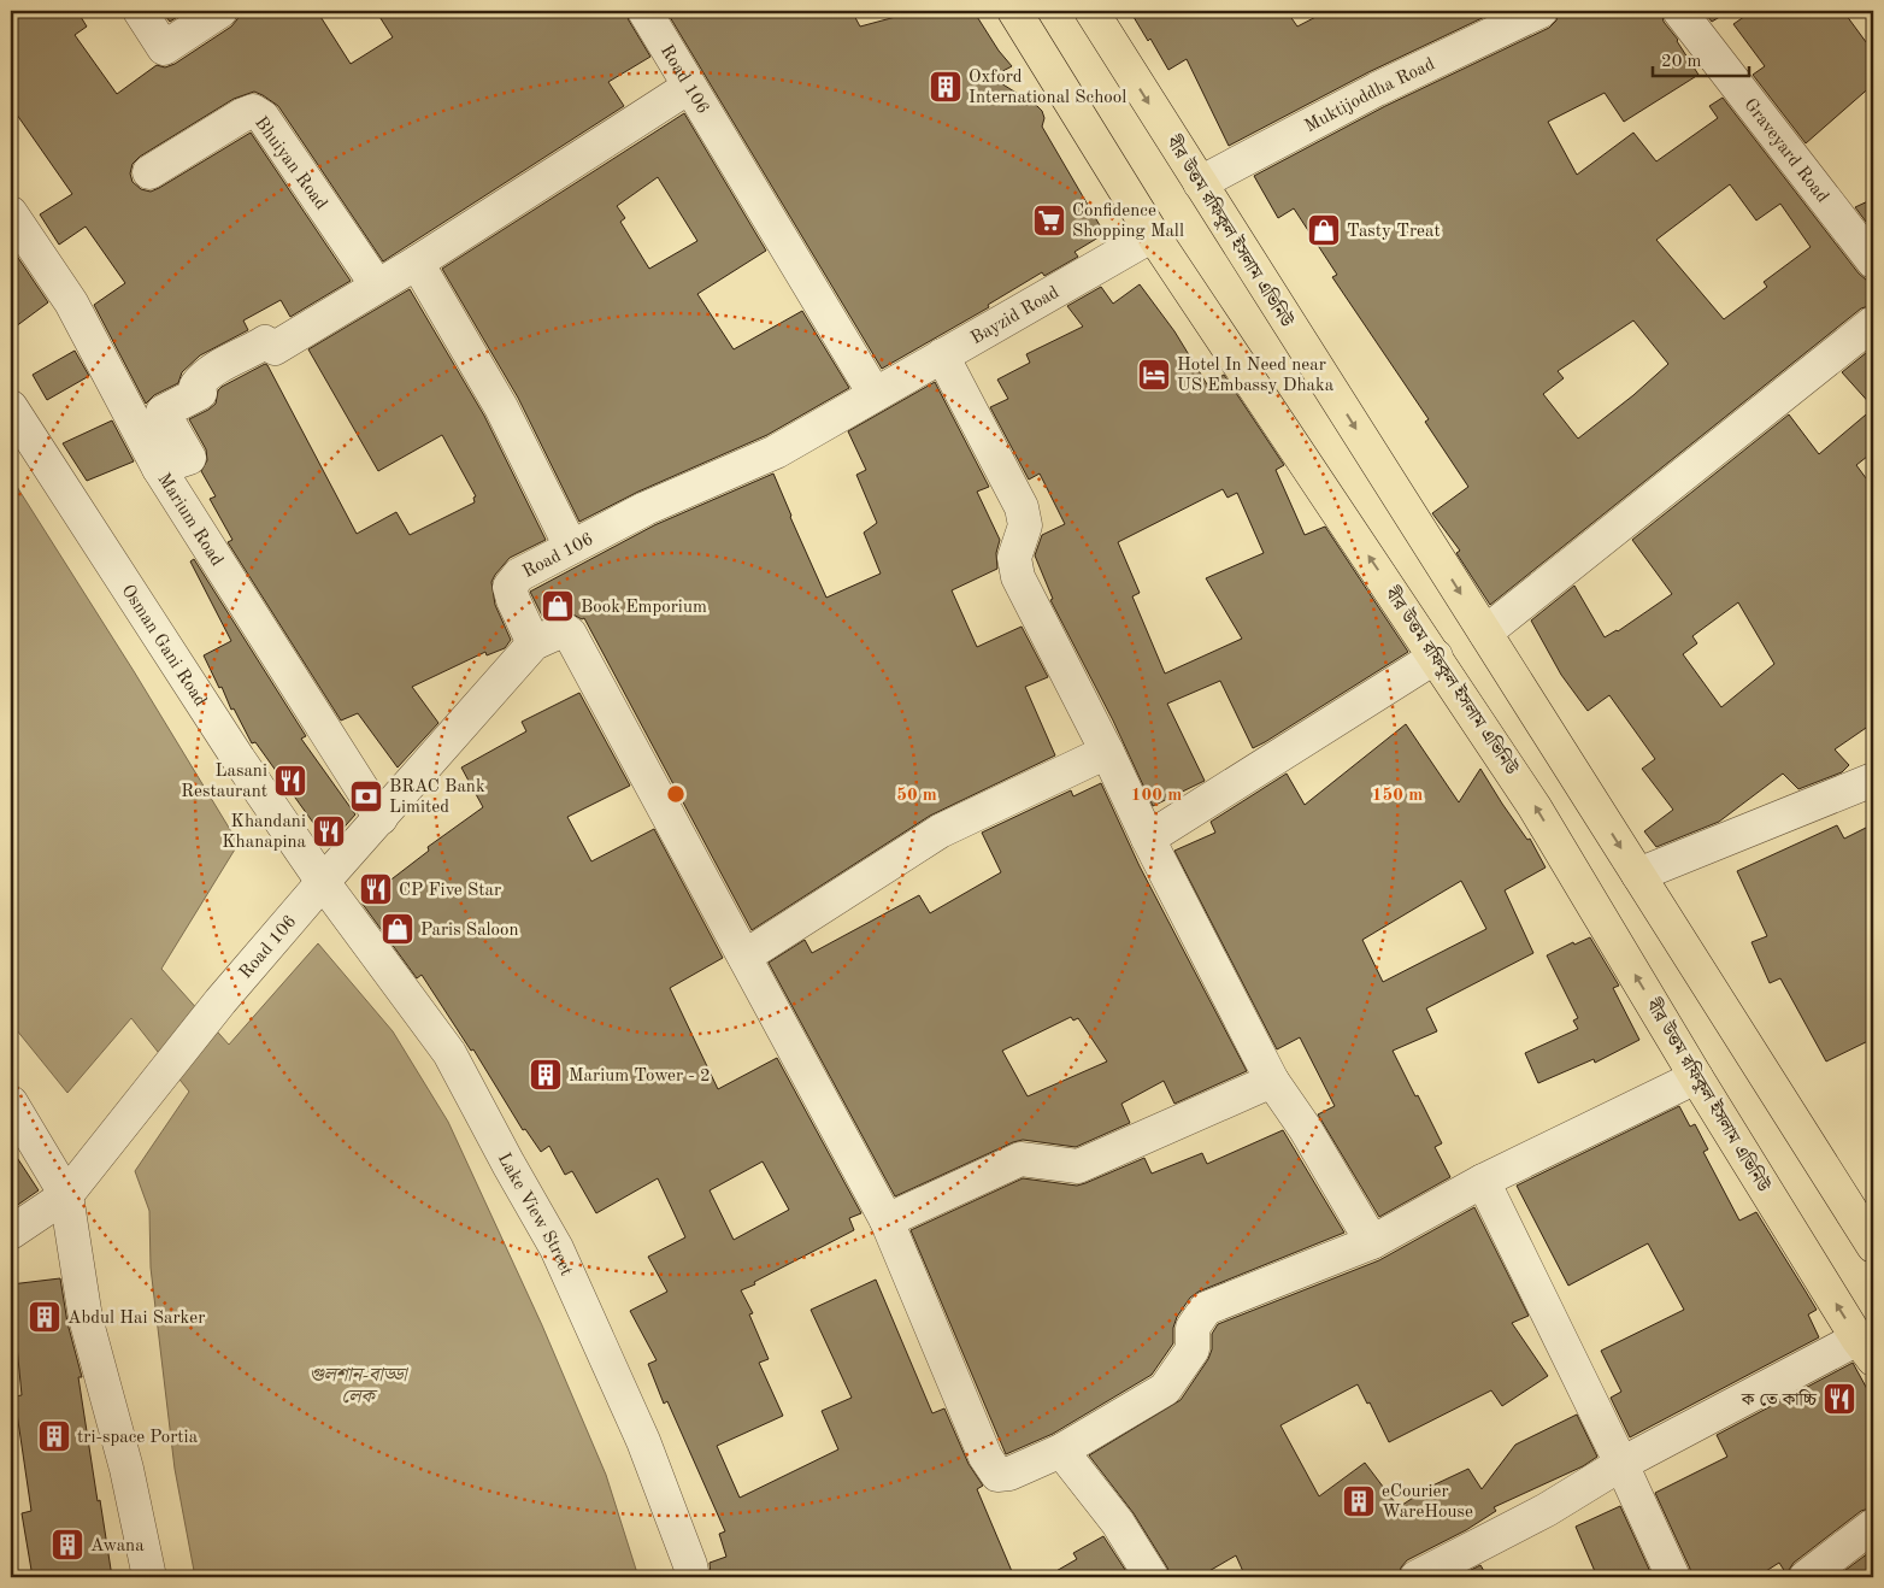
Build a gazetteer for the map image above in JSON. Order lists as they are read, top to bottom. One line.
{"streets":{"main road":["বীর উত্তম রফিকুল ইসলাম এভিনিউ"],"street":["Road 106","Muktijoddha Road","Graveyard Road","Bhuiyan Road","Bayzid Road","Marium Road","Osman Gani Road","Lake View Street"]},"crossings":[["Road 106","Bayzid Road"],["Road 106","Marium Road"],["Road 106","Osman Gani Road"],["Road 106","Lake View Street"],["Muktijoddha Road","বীর উত্তম রফিকুল ইসলাম এভিনিউ"],["বীর উত্তম রফিকুল ইসলাম এভিনিউ","Bayzid Road"],["Osman Gani Road","Lake View Street"]],"water":["গুলশান-বাড্ডা লেক"],"places":{"building":["Oxford International School","Marium Tower - 2","Abdul Hai Sarker","tri-space Portia","eCourier WareHouse","Awana"],"supermarket":["Confidence Shopping Mall"],"shop":["Tasty Treat","Book Emporium","Paris Saloon"],"hotel":["Hotel In Need near US Embassy Dhaka"],"restaurant":["Lasani Restaurant","Khandani Khanapina","CP Five Star","ক তে কাচ্চি"],"bank":["BRAC Bank Limited"]},"scale_bar":"20 m","rings":["50 m","100 m","150 m"]}
